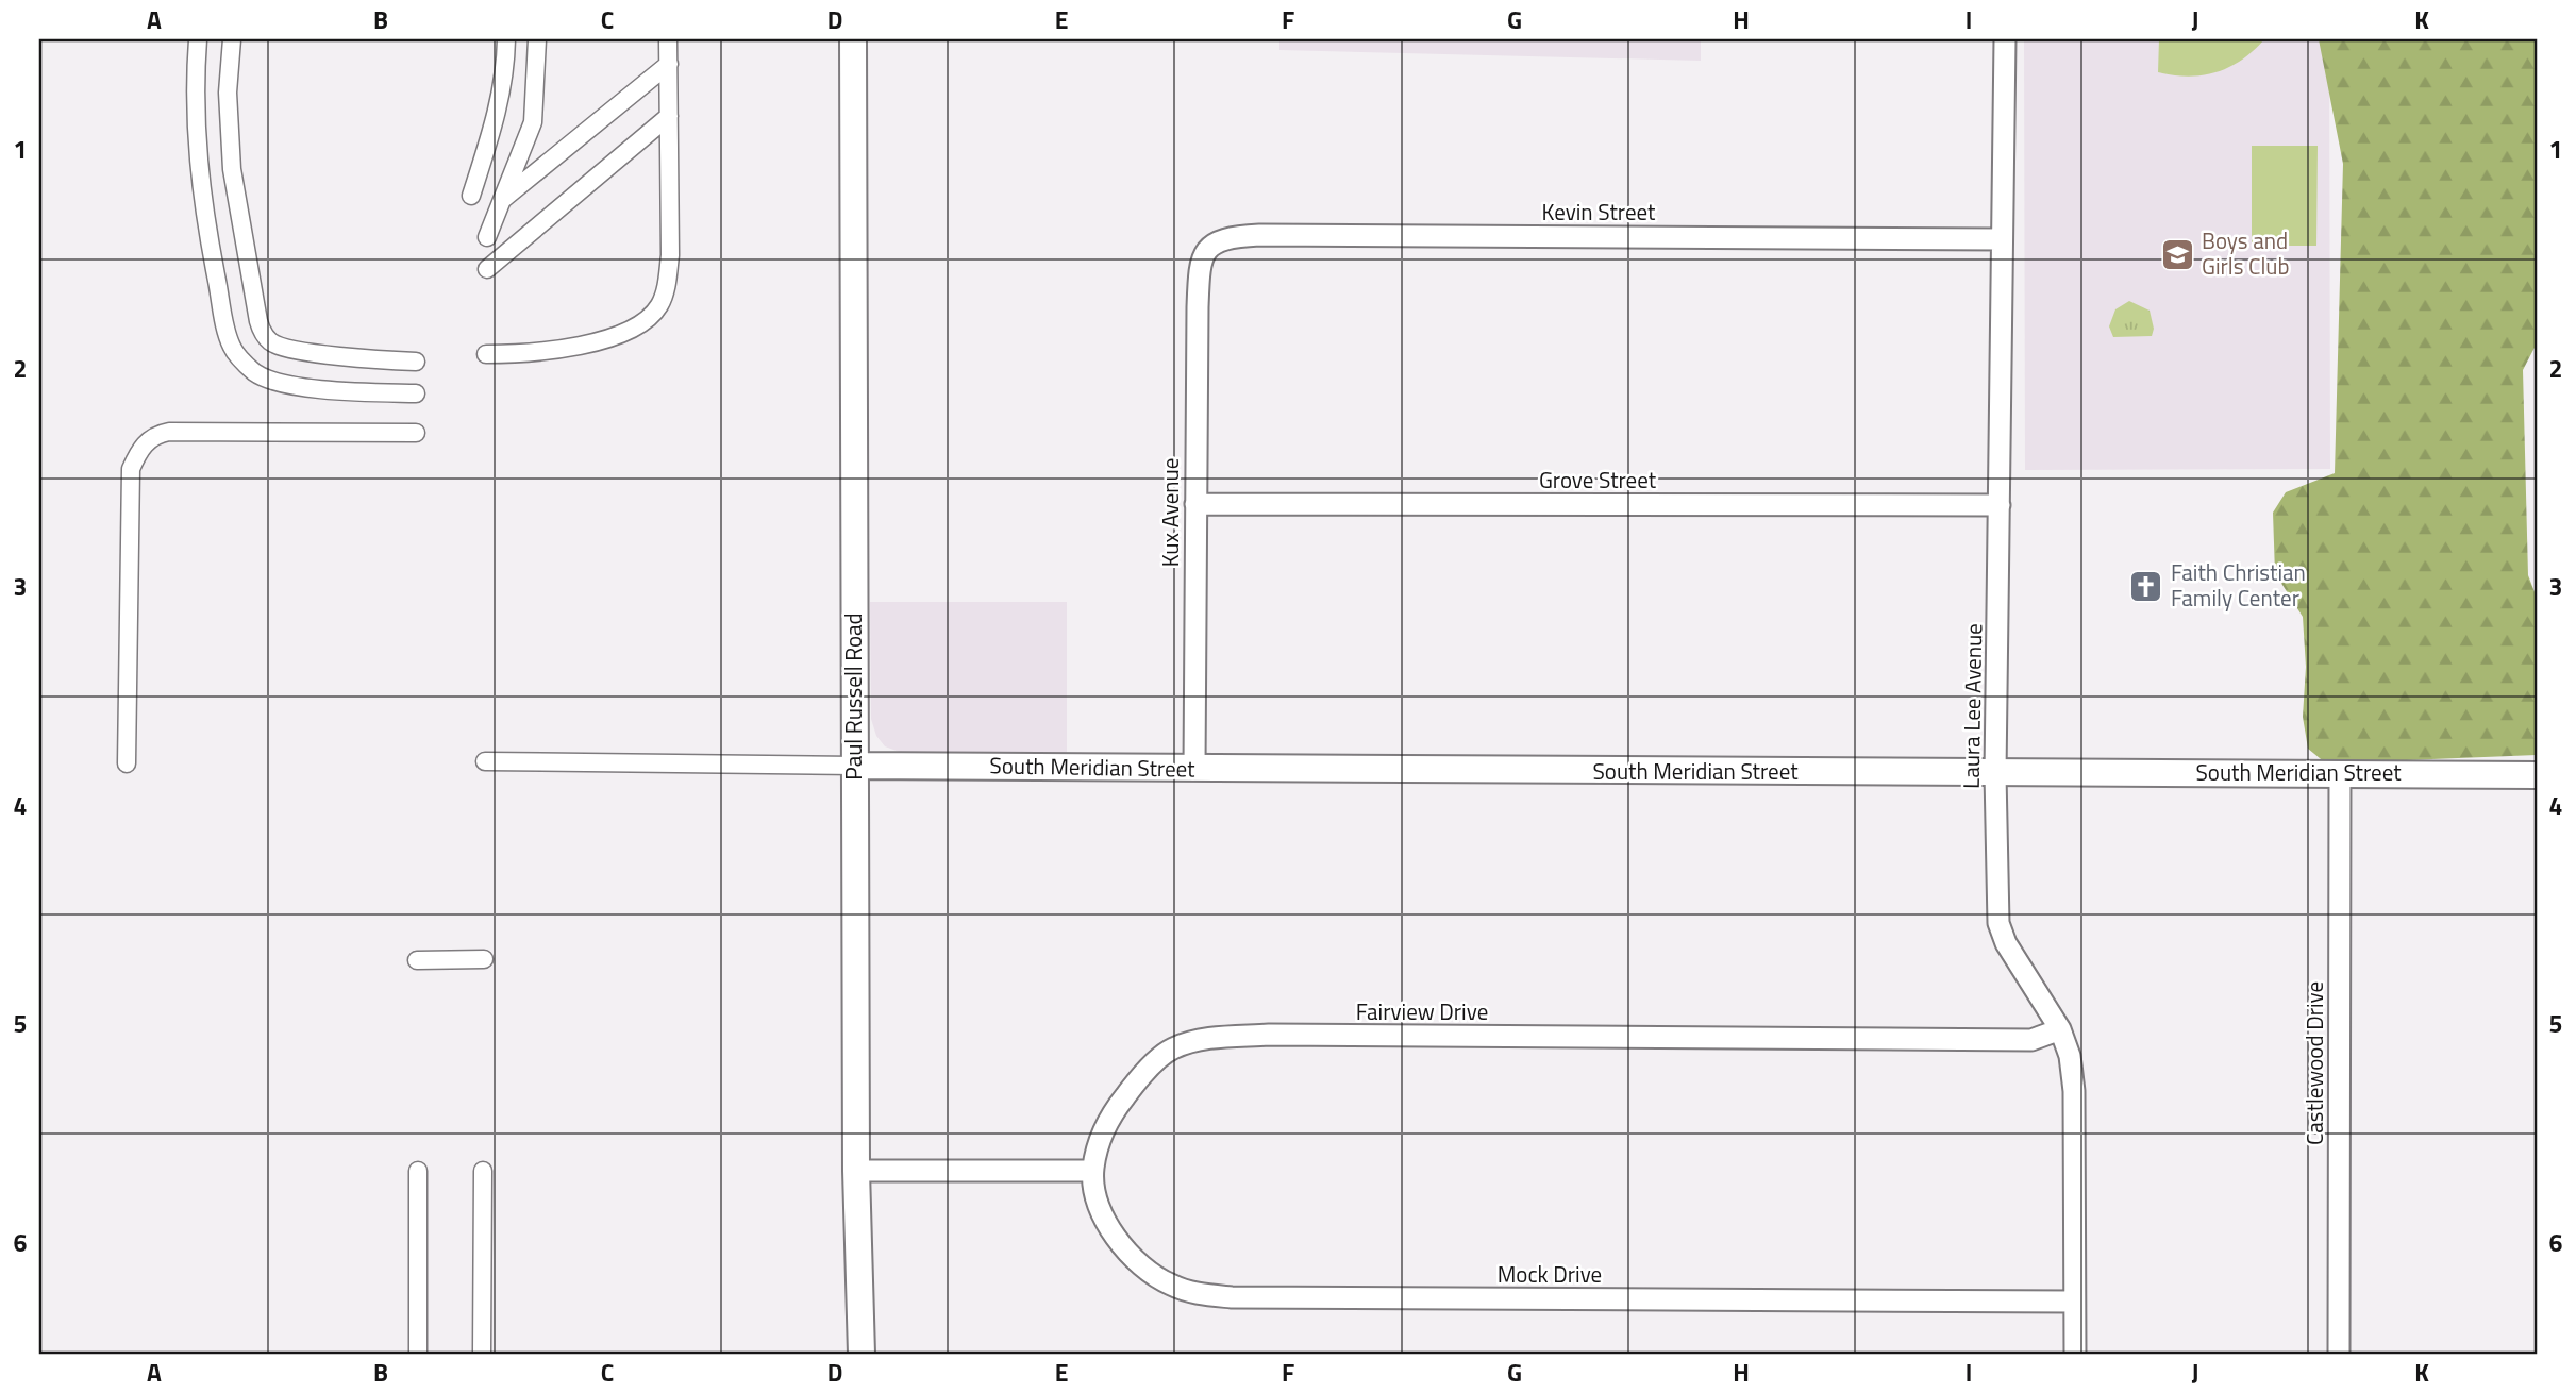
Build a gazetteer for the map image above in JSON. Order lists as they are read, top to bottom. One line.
{"streets":{"street":["Kevin Street","Grove Street","Kux Avenue","Paul Russell Road","Laura Lee Avenue","South Meridian Street","Fairview Drive","Castlewood Drive","Mock Drive"]},"crossings":[["Kevin Street","Kux Avenue"],["Kevin Street","Laura Lee Avenue"],["Grove Street","Kux Avenue"],["Grove Street","Laura Lee Avenue"],["Kux Avenue","South Meridian Street"],["Paul Russell Road","South Meridian Street"],["Laura Lee Avenue","South Meridian Street"],["Laura Lee Avenue","Fairview Drive"],["Laura Lee Avenue","Mock Drive"],["South Meridian Street","Castlewood Drive"],["Fairview Drive","Mock Drive"]],"places":{"school or university":["Boys and Girls Club"],"church":["Faith Christian Family Center"]},"grid":{"columns":["A","B","C","D","E","F","G","H","I","J","K"],"rows":["1","2","3","4","5","6"]}}
